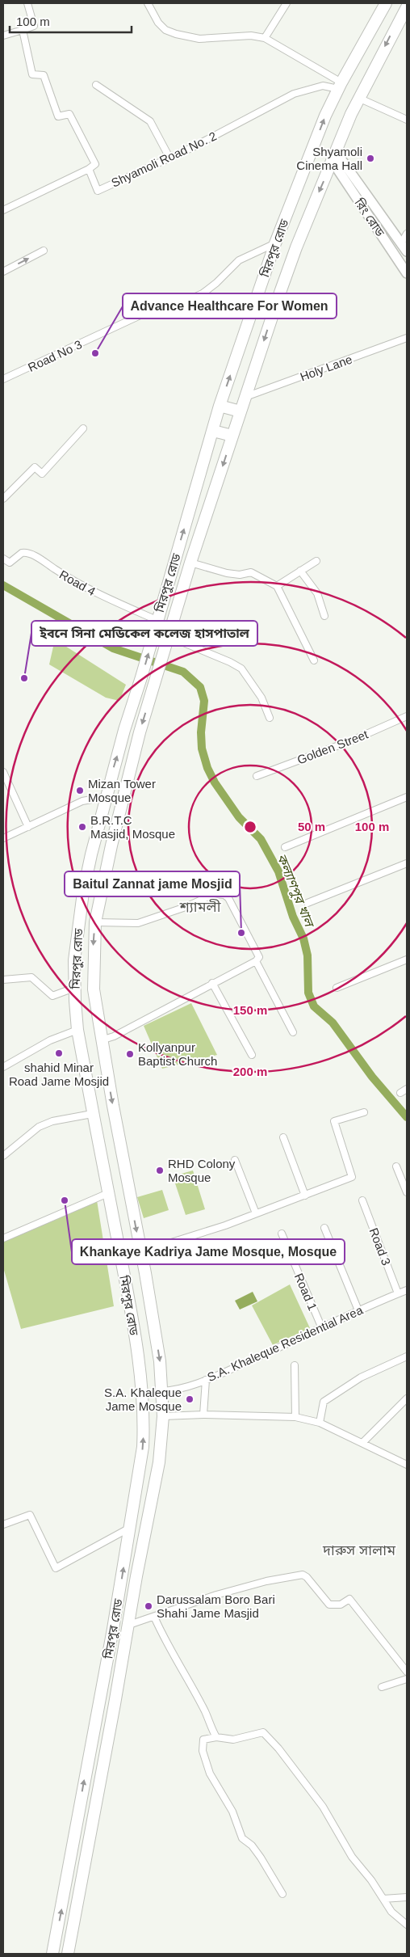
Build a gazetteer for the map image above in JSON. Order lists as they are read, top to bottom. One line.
{"streets":{"highway":["মিরপুর রোড"],"main road":["রিং রোড"],"street":["Shyamoli Road No. 2","Road No 3","Holy Lane","Road 4","Golden Street","Road 3","Road 1","S.A. Khaleque Residential Area"]},"crossings":[["Shyamoli Road No. 2","মিরপুর রোড"],["রিং রোড","মিরপুর রোড"],["মিরপুর রোড","Road No 3"],["মিরপুর রোড","Holy Lane"],["মিরপুর রোড","Road 4"],["মিরপুর রোড","S.A. Khaleque Residential Area"],["Road 3","S.A. Khaleque Residential Area"],["Road 1","S.A. Khaleque Residential Area"]],"districts":["শ্যামলী","দারুস সালাম"],"water":["কল্যাণপুর খাল"],"places":["Shyamoli Cinema Hall","Advance Healthcare For Women","ইবনে সিনা মেডিকেল কলেজ হাসপাতাল","Mizan Tower Mosque","B.R.T.C Masjid, Mosque","Baitul Zannat jame Mosjid","shahid Minar Road Jame Mosjid","Kollyanpur Baptist Church","RHD Colony Mosque","Khankaye Kadriya Jame Mosque, Mosque","S.A. Khaleque Jame Mosque","Darussalam Boro Bari Shahi Jame Masjid"],"scale_bar":"100 m","rings":["50 m","100 m","150 m","200 m"]}
